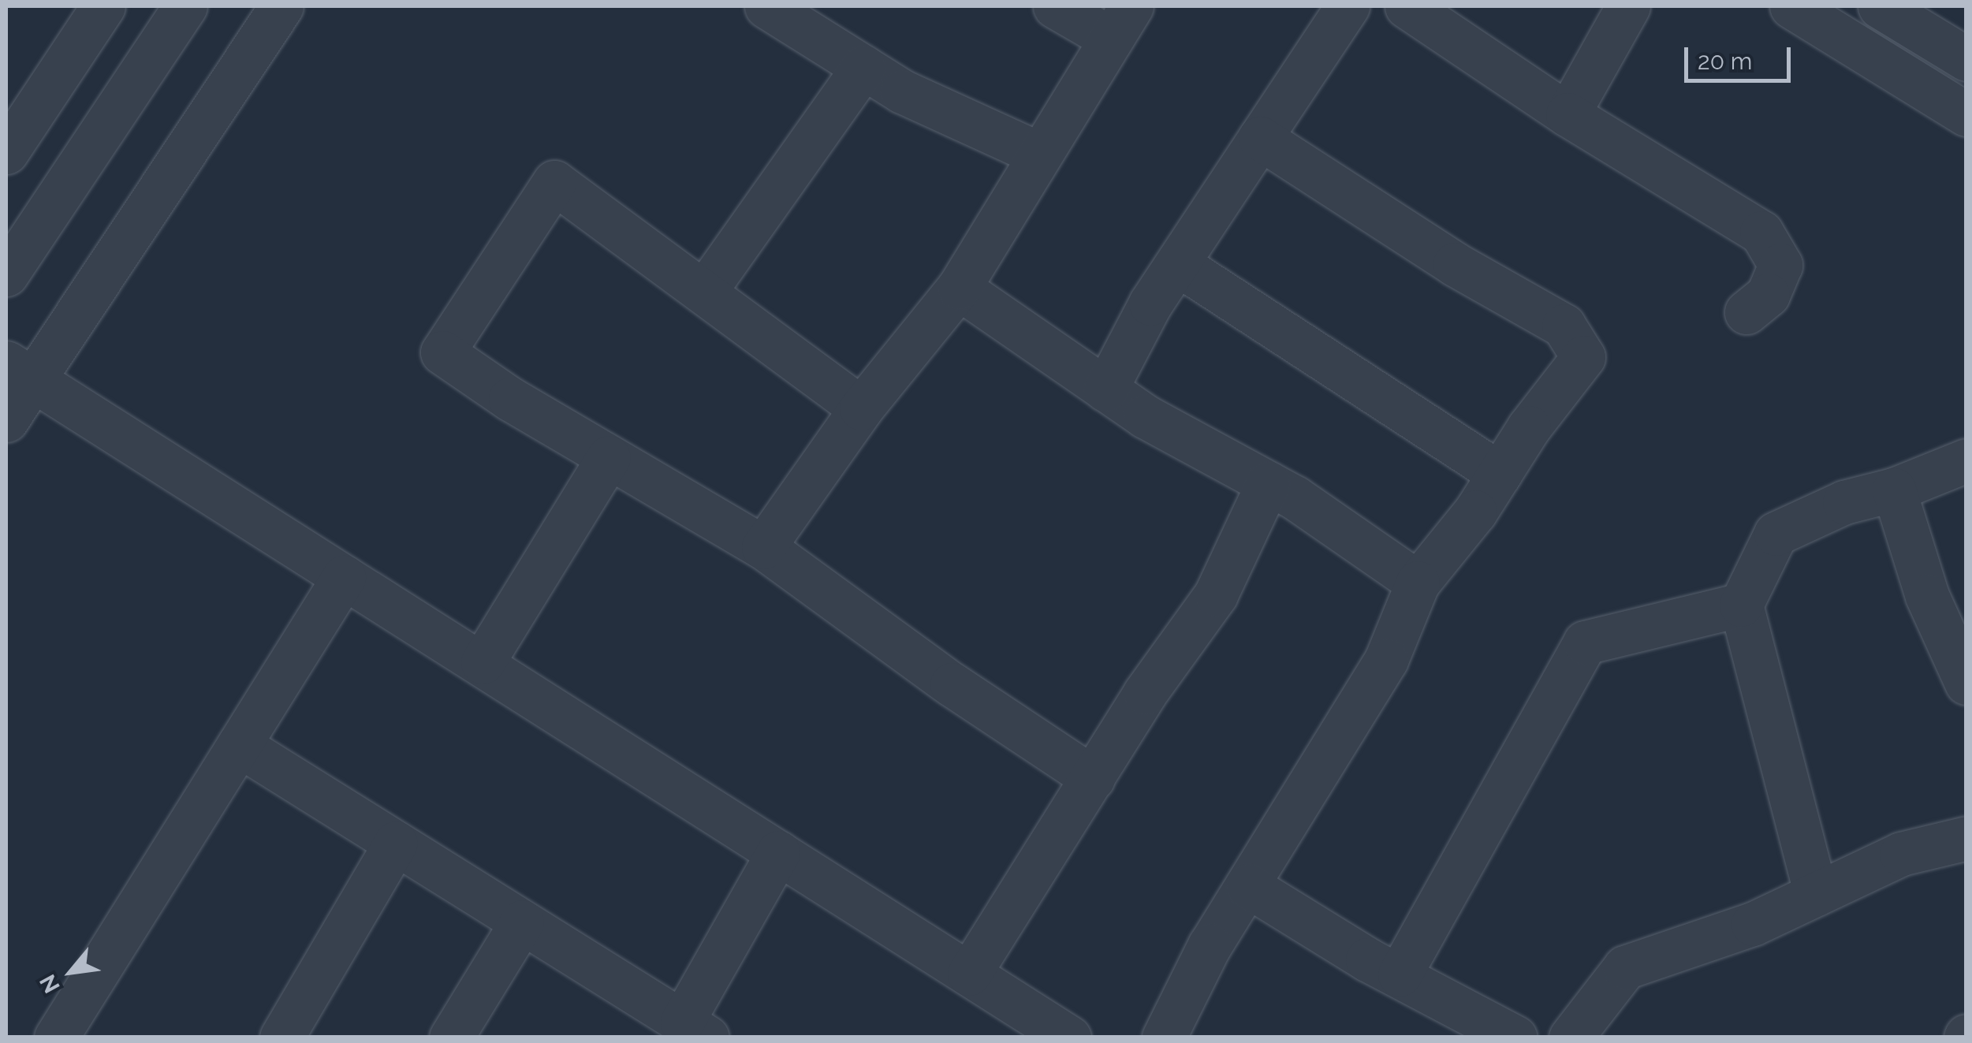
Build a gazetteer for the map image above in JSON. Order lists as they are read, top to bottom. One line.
{"scale_bar":"20 m","north":"bottom left"}
